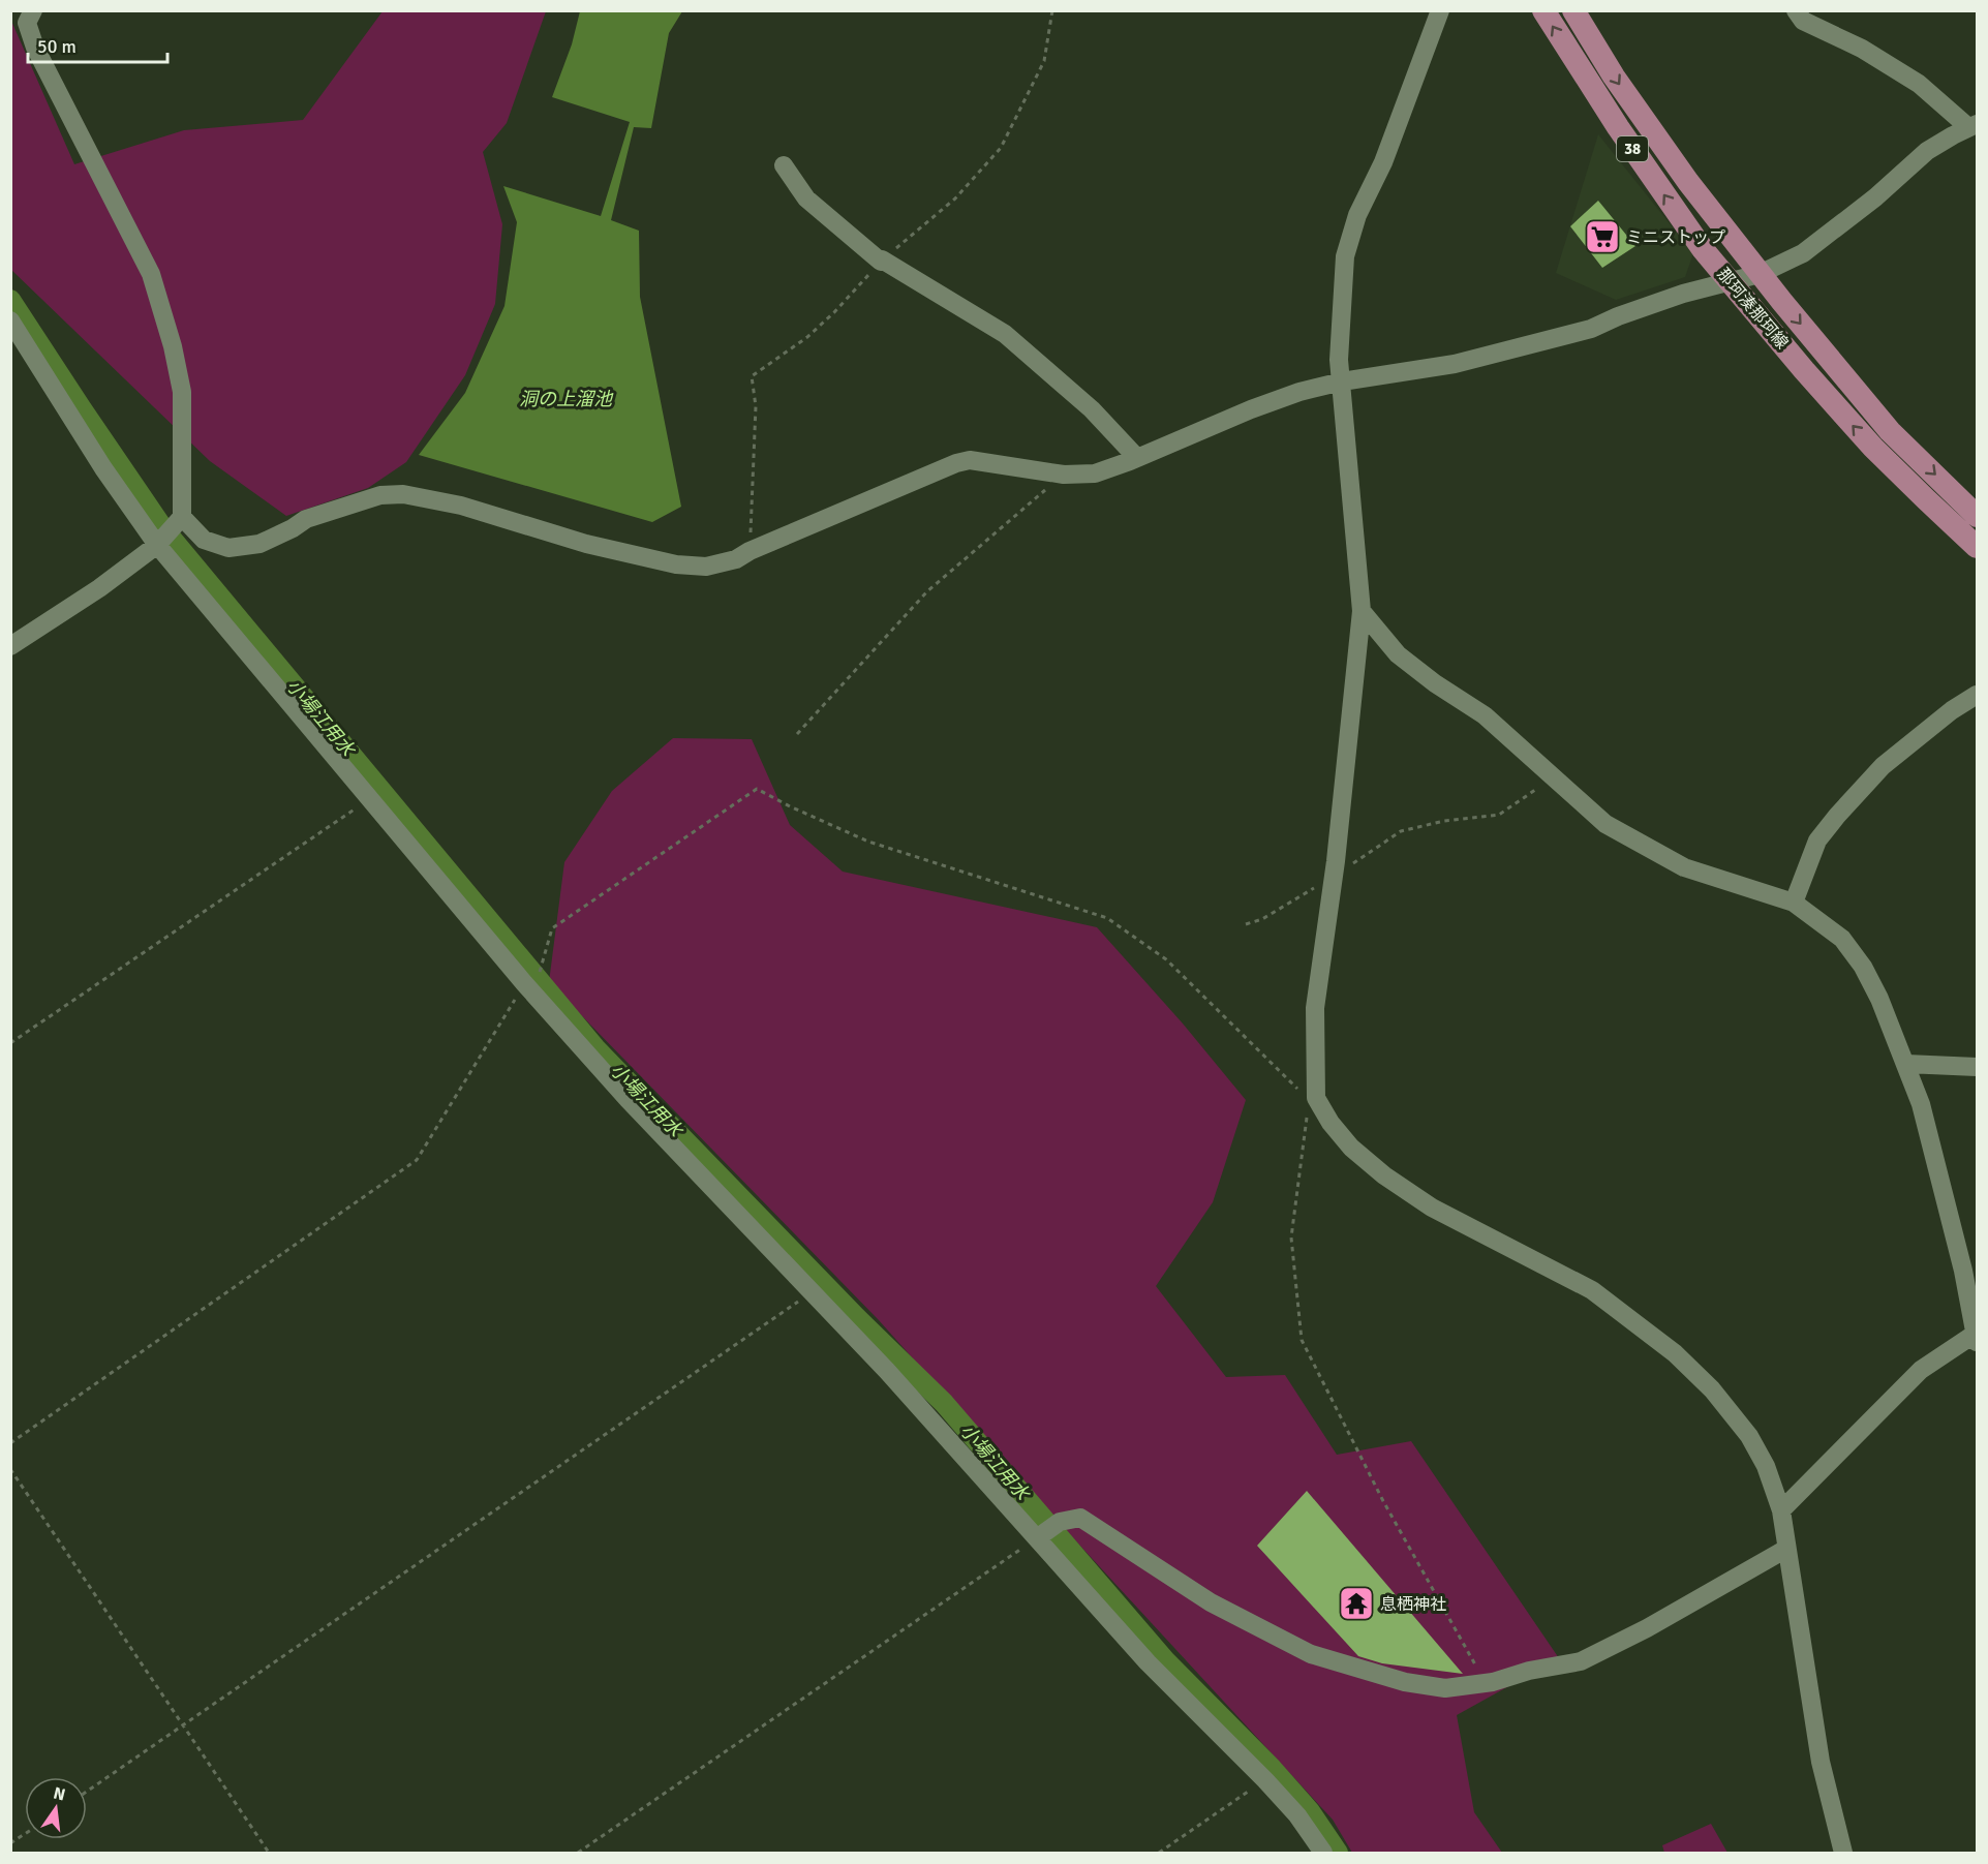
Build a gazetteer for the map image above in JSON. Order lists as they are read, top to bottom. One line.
{"streets":{"main road":["38","那珂湊那珂線"]},"water":["洞の上溜池","小場江用水"],"places":{"supermarket":["ミニストップ"],"temple":["息栖神社"]},"scale_bar":"50 m","north":"top"}
